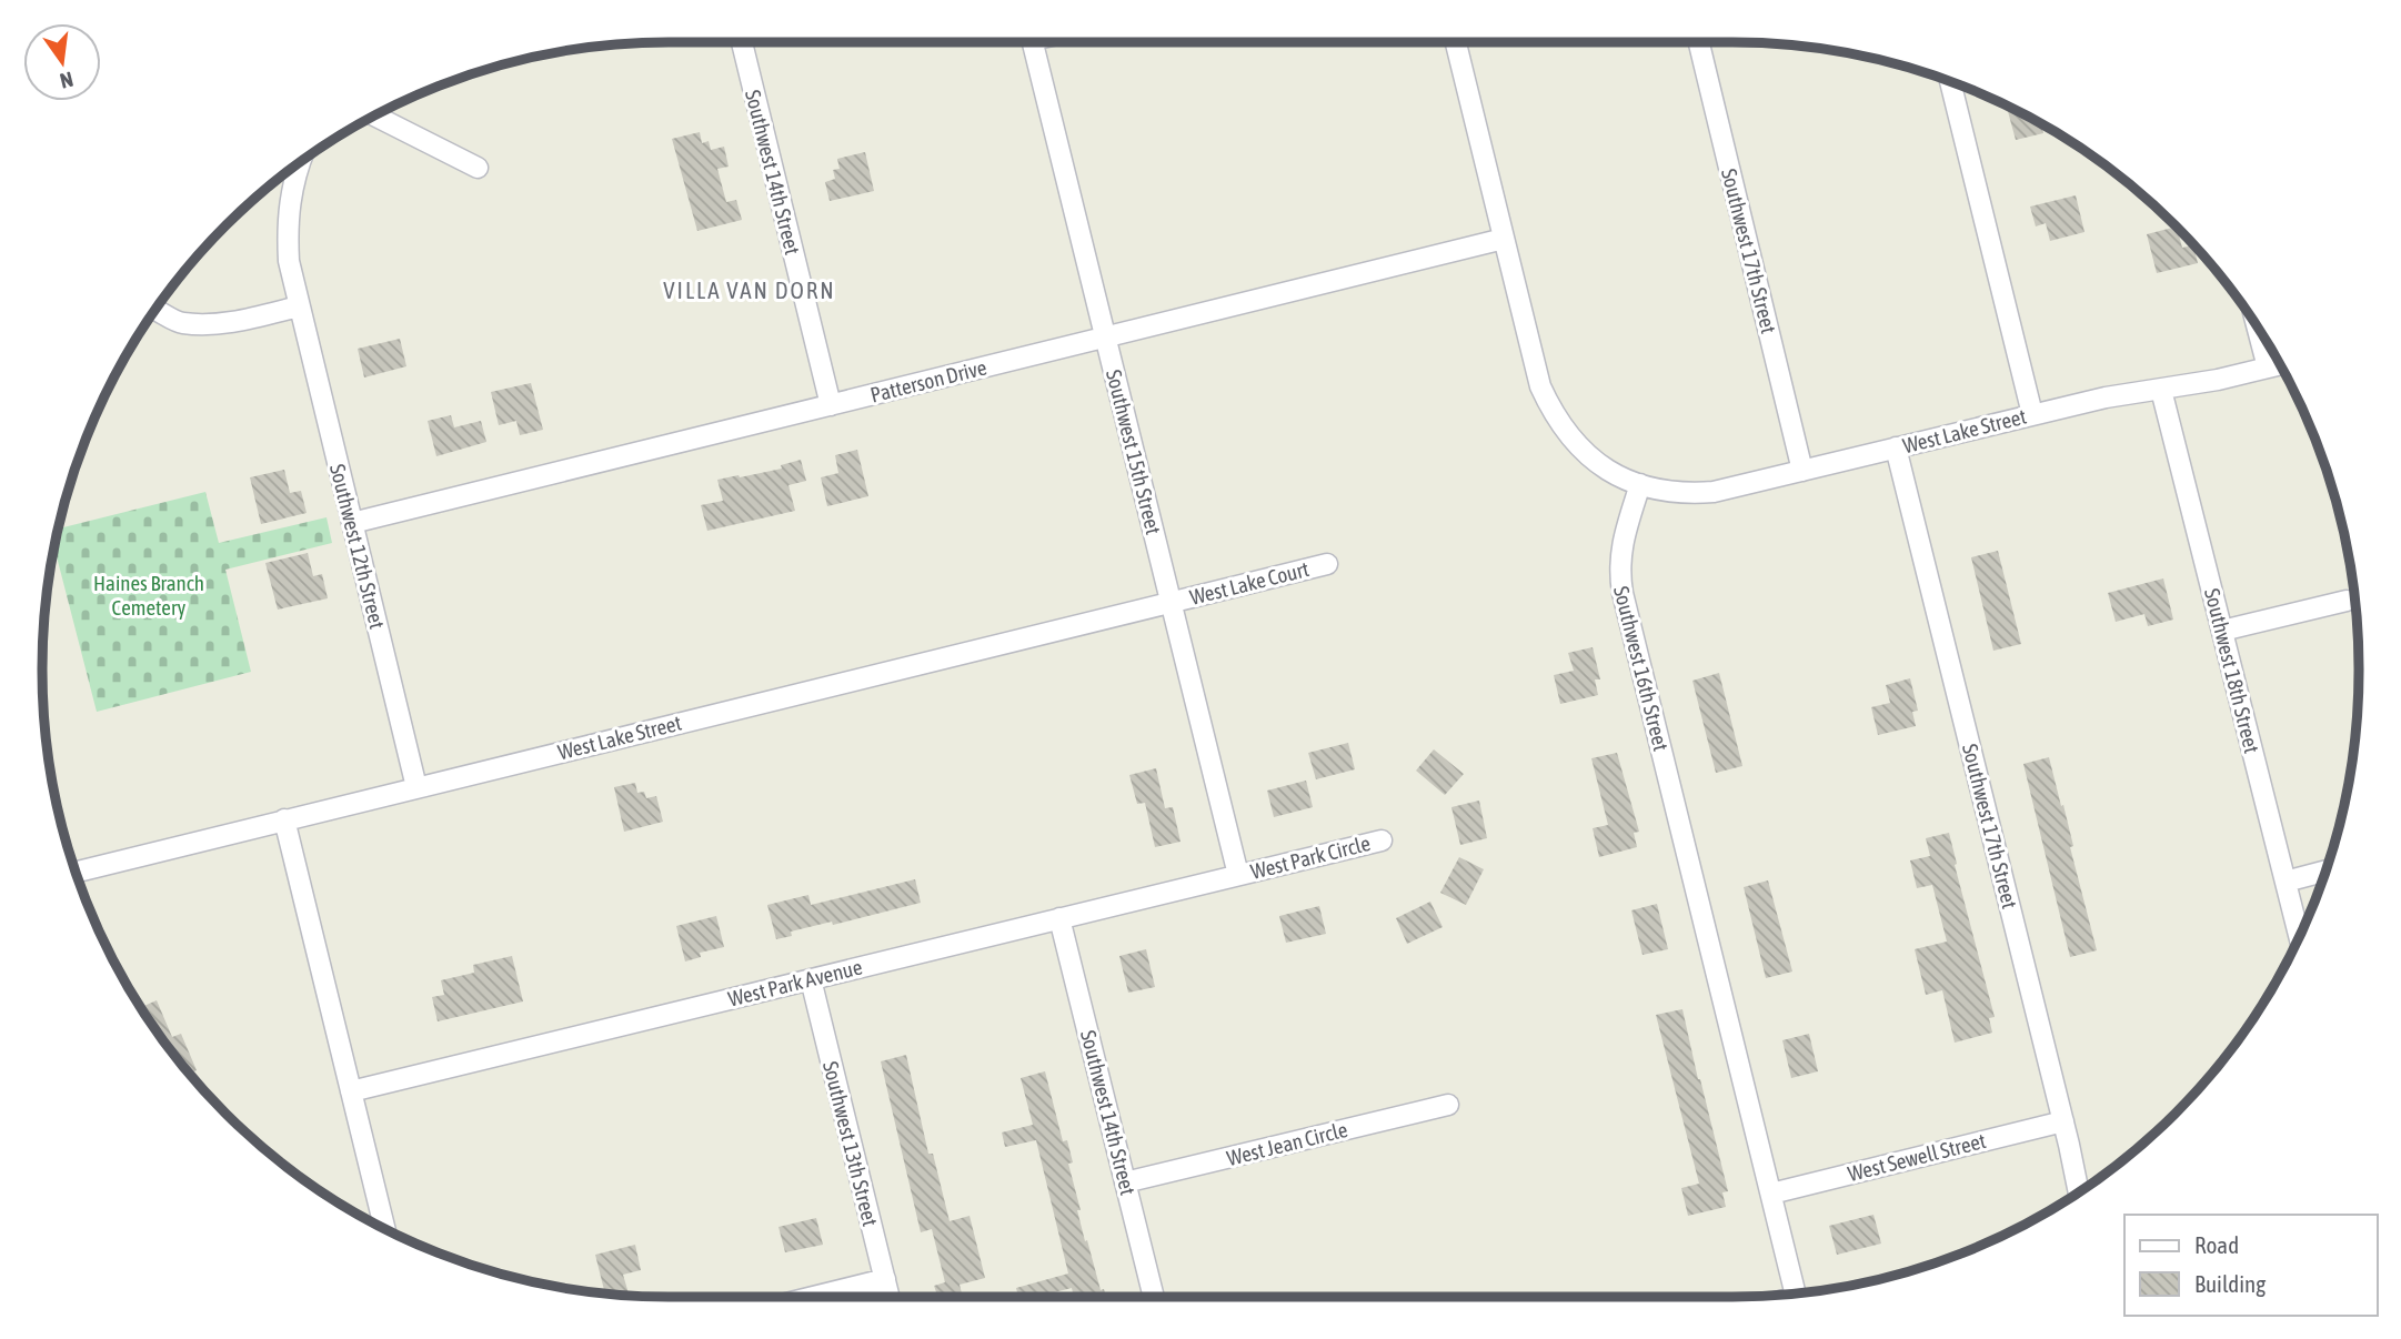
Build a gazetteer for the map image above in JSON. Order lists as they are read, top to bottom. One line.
{"streets":{"street":["Southwest 14th Street","Southwest 17th Street","Patterson Drive","West Lake Street","Southwest 15th Street","Southwest 12th Street","West Lake Court","Southwest 16th Street","Southwest 18th Street","West Park Circle","West Park Avenue","Southwest 13th Street","West Jean Circle","West Sewell Street"]},"crossings":[["Southwest 14th Street","Patterson Drive"],["Southwest 14th Street","West Park Avenue"],["Southwest 14th Street","West Jean Circle"],["Southwest 17th Street","West Lake Street"],["Southwest 17th Street","West Sewell Street"],["Patterson Drive","Southwest 15th Street"],["Patterson Drive","Southwest 12th Street"],["West Lake Street","Southwest 15th Street"],["West Lake Street","Southwest 12th Street"],["West Lake Street","West Lake Court"],["West Lake Street","Southwest 16th Street"],["West Lake Street","Southwest 18th Street"],["Southwest 15th Street","West Lake Court"],["Southwest 15th Street","West Park Circle"],["Southwest 15th Street","West Park Avenue"],["Southwest 16th Street","West Sewell Street"],["West Park Circle","West Park Avenue"],["West Park Avenue","Southwest 13th Street"]],"districts":["VILLA VAN DORN"],"parks":["Haines Branch Cemetery"],"legend":["Road","Building"],"north":"bottom"}
